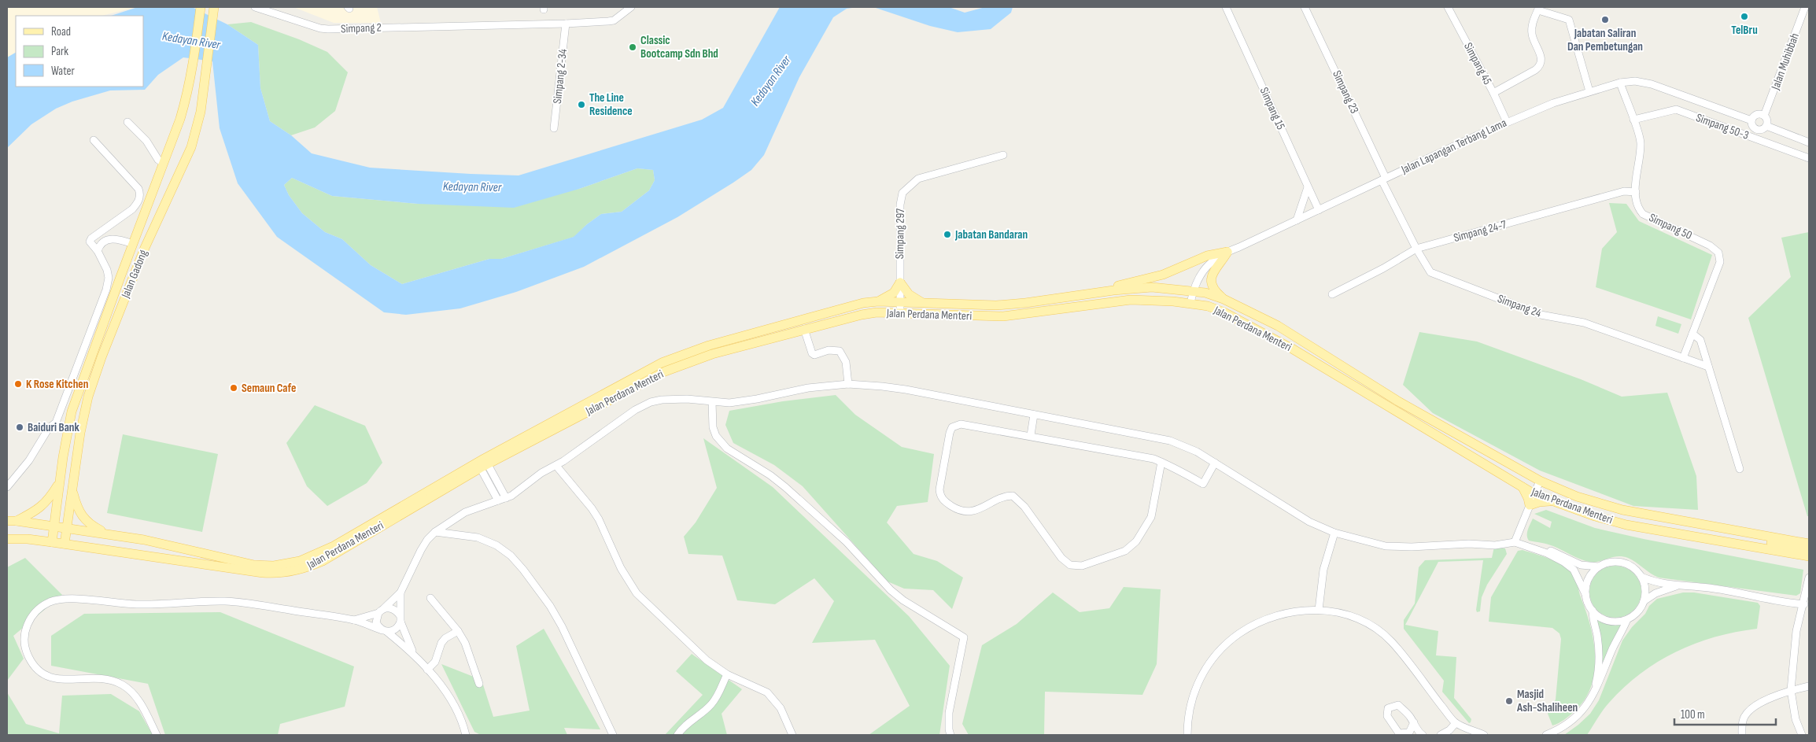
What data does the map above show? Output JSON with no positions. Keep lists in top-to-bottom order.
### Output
{
  "streets": {
    "main road": ["Jalan Gadong", "Jalan Perdana Menteri"],
    "street": [
      "Simpang 2",
      "Jalan Muhibbah",
      "Simpang 45",
      "Simpang 2-34",
      "Simpang 23",
      "Simpang 15",
      "Simpang 50-3",
      "Jalan Lapangan Terbang Lama",
      "Simpang 50",
      "Simpang 24-7",
      "Simpang 297",
      "Simpang 24"
    ]
  },
  "crossings": [
    ["Simpang 2", "Simpang 2-34"],
    ["Jalan Muhibbah", "Jalan Lapangan Terbang Lama"],
    ["Simpang 45", "Jalan Lapangan Terbang Lama"],
    ["Simpang 23", "Jalan Lapangan Terbang Lama"],
    ["Simpang 23", "Simpang 24"],
    ["Simpang 15", "Jalan Lapangan Terbang Lama"],
    ["Simpang 50-3", "Simpang 50"],
    ["Jalan Lapangan Terbang Lama", "Simpang 50"],
    ["Jalan Lapangan Terbang Lama", "Simpang 24"],
    ["Jalan Lapangan Terbang Lama", "Jalan Perdana Menteri"],
    ["Simpang 50", "Simpang 24-7"],
    ["Simpang 50", "Simpang 24"],
    ["Simpang 24-7", "Simpang 24"],
    ["Simpang 297", "Jalan Perdana Menteri"],
    ["Jalan Gadong", "Jalan Perdana Menteri"]
  ],
  "water": ["Kedayan River"],
  "places": [
    "TelBru",
    "Jabatan Saliran Dan Pembetungan",
    "Classic Bootcamp Sdn Bhd",
    "The Line Residence",
    "Jabatan Bandaran",
    "K Rose Kitchen",
    "Semaun Cafe",
    "Baiduri Bank",
    "Masjid Ash-Shaliheen"
  ],
  "legend": ["Road", "Park", "Water"],
  "scale_bar": "100 m"
}
